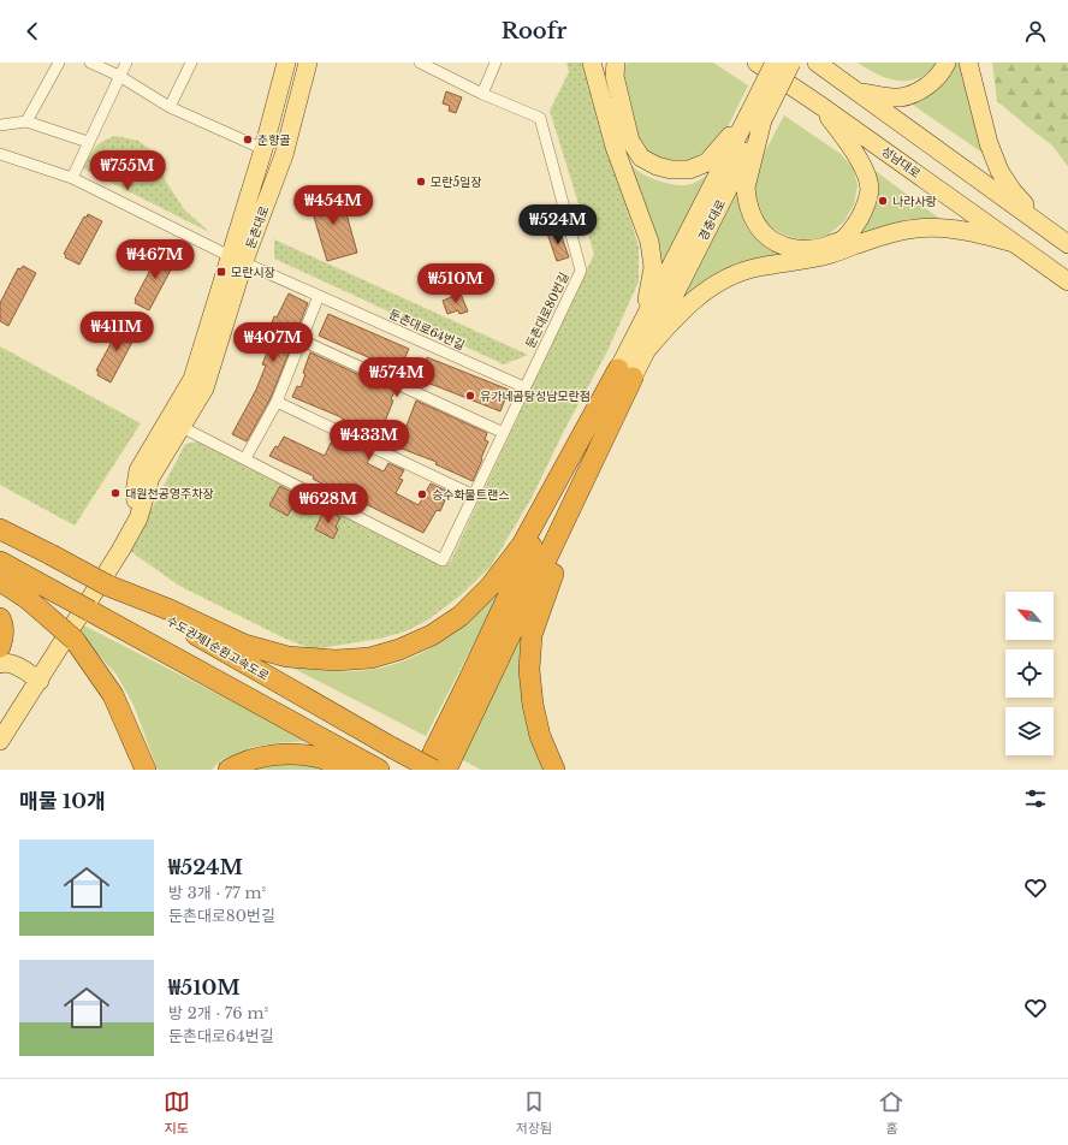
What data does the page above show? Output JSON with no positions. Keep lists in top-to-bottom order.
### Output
{
  "streets": {
    "highway": ["수도권제1순환고속도로"],
    "main road": ["성남대로", "경충대로", "둔촌대로"],
    "street": ["둔촌대로80번길", "둔촌대로64번길"]
  },
  "crossings": [
    ["둔촌대로", "둔촌대로64번길"],
    ["둔촌대로80번길", "둔촌대로64번길"]
  ],
  "places": {
    "other": [
      "춘향골",
      "모란5일장",
      "나라사랑",
      "유가네곰탕성남모란점",
      "대원천공영주차장",
      "승수화물트랜스"
    ],
    "transit": ["모란시장"]
  },
  "north": "top left",
  "page": {
    "header": "Roofr",
    "price": [
      "₩755M",
      "₩454M",
      "₩524M",
      "₩467M",
      "₩510M",
      "₩411M",
      "₩407M",
      "₩574M",
      "₩433M",
      "₩628M"
    ],
    "heading": "매물 10개",
    "list": [
      {
        "name": "₩524M",
        "note": "방 3개 · 77 m² · 둔촌대로80번길"
      },
      {
        "name": "₩510M",
        "note": "방 2개 · 76 m² · 둔촌대로64번길"
      }
    ],
    "tabs": ["지도", "저장됨", "홈"]
  }
}
